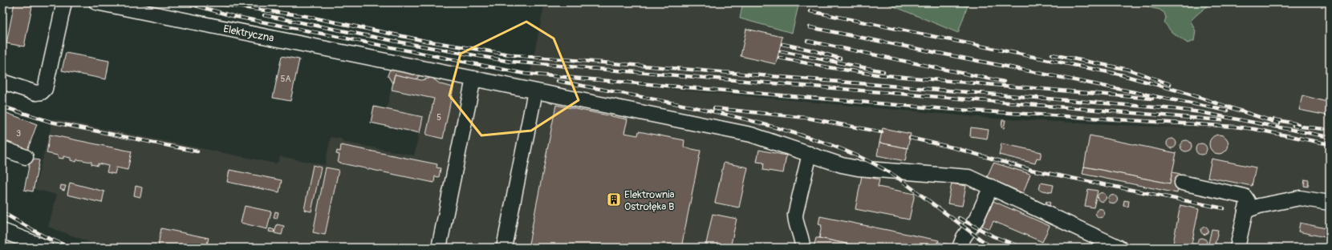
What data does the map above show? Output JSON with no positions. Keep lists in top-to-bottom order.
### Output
{
  "streets": {
    "street": ["Elektryczna"]
  },
  "places": {
    "building": ["Elektrownia Ostrołęka B"]
  },
  "house_numbers": ["5A", "5", "3"]
}
